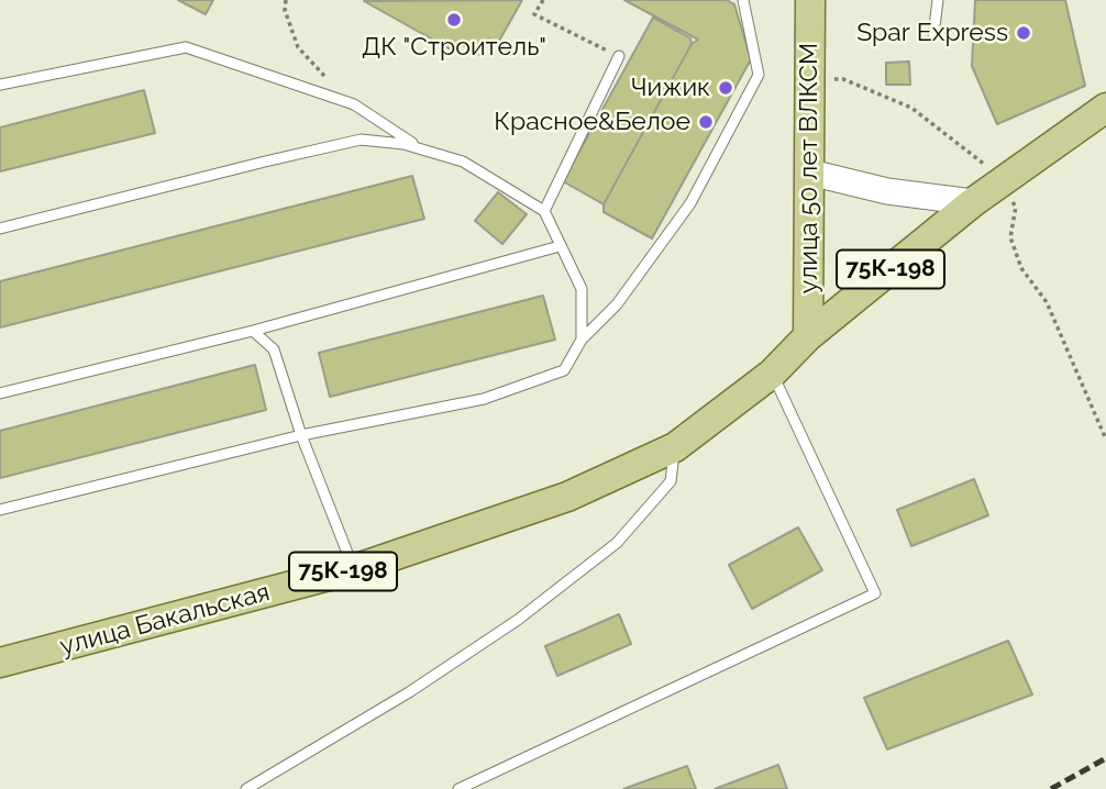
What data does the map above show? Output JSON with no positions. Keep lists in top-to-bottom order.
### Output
{
  "streets": {
    "main road": ["улица 50 лет ВЛКСМ", "75К-198", "улица Бакальская"]
  },
  "crossings": [
    ["улица 50 лет ВЛКСМ", "75К-198"],
    ["75К-198", "улица Бакальская"]
  ],
  "places": [
    "ДК \"Строитель\"",
    "Spar Express",
    "Чижик",
    "Красное&Белое"
  ]
}
